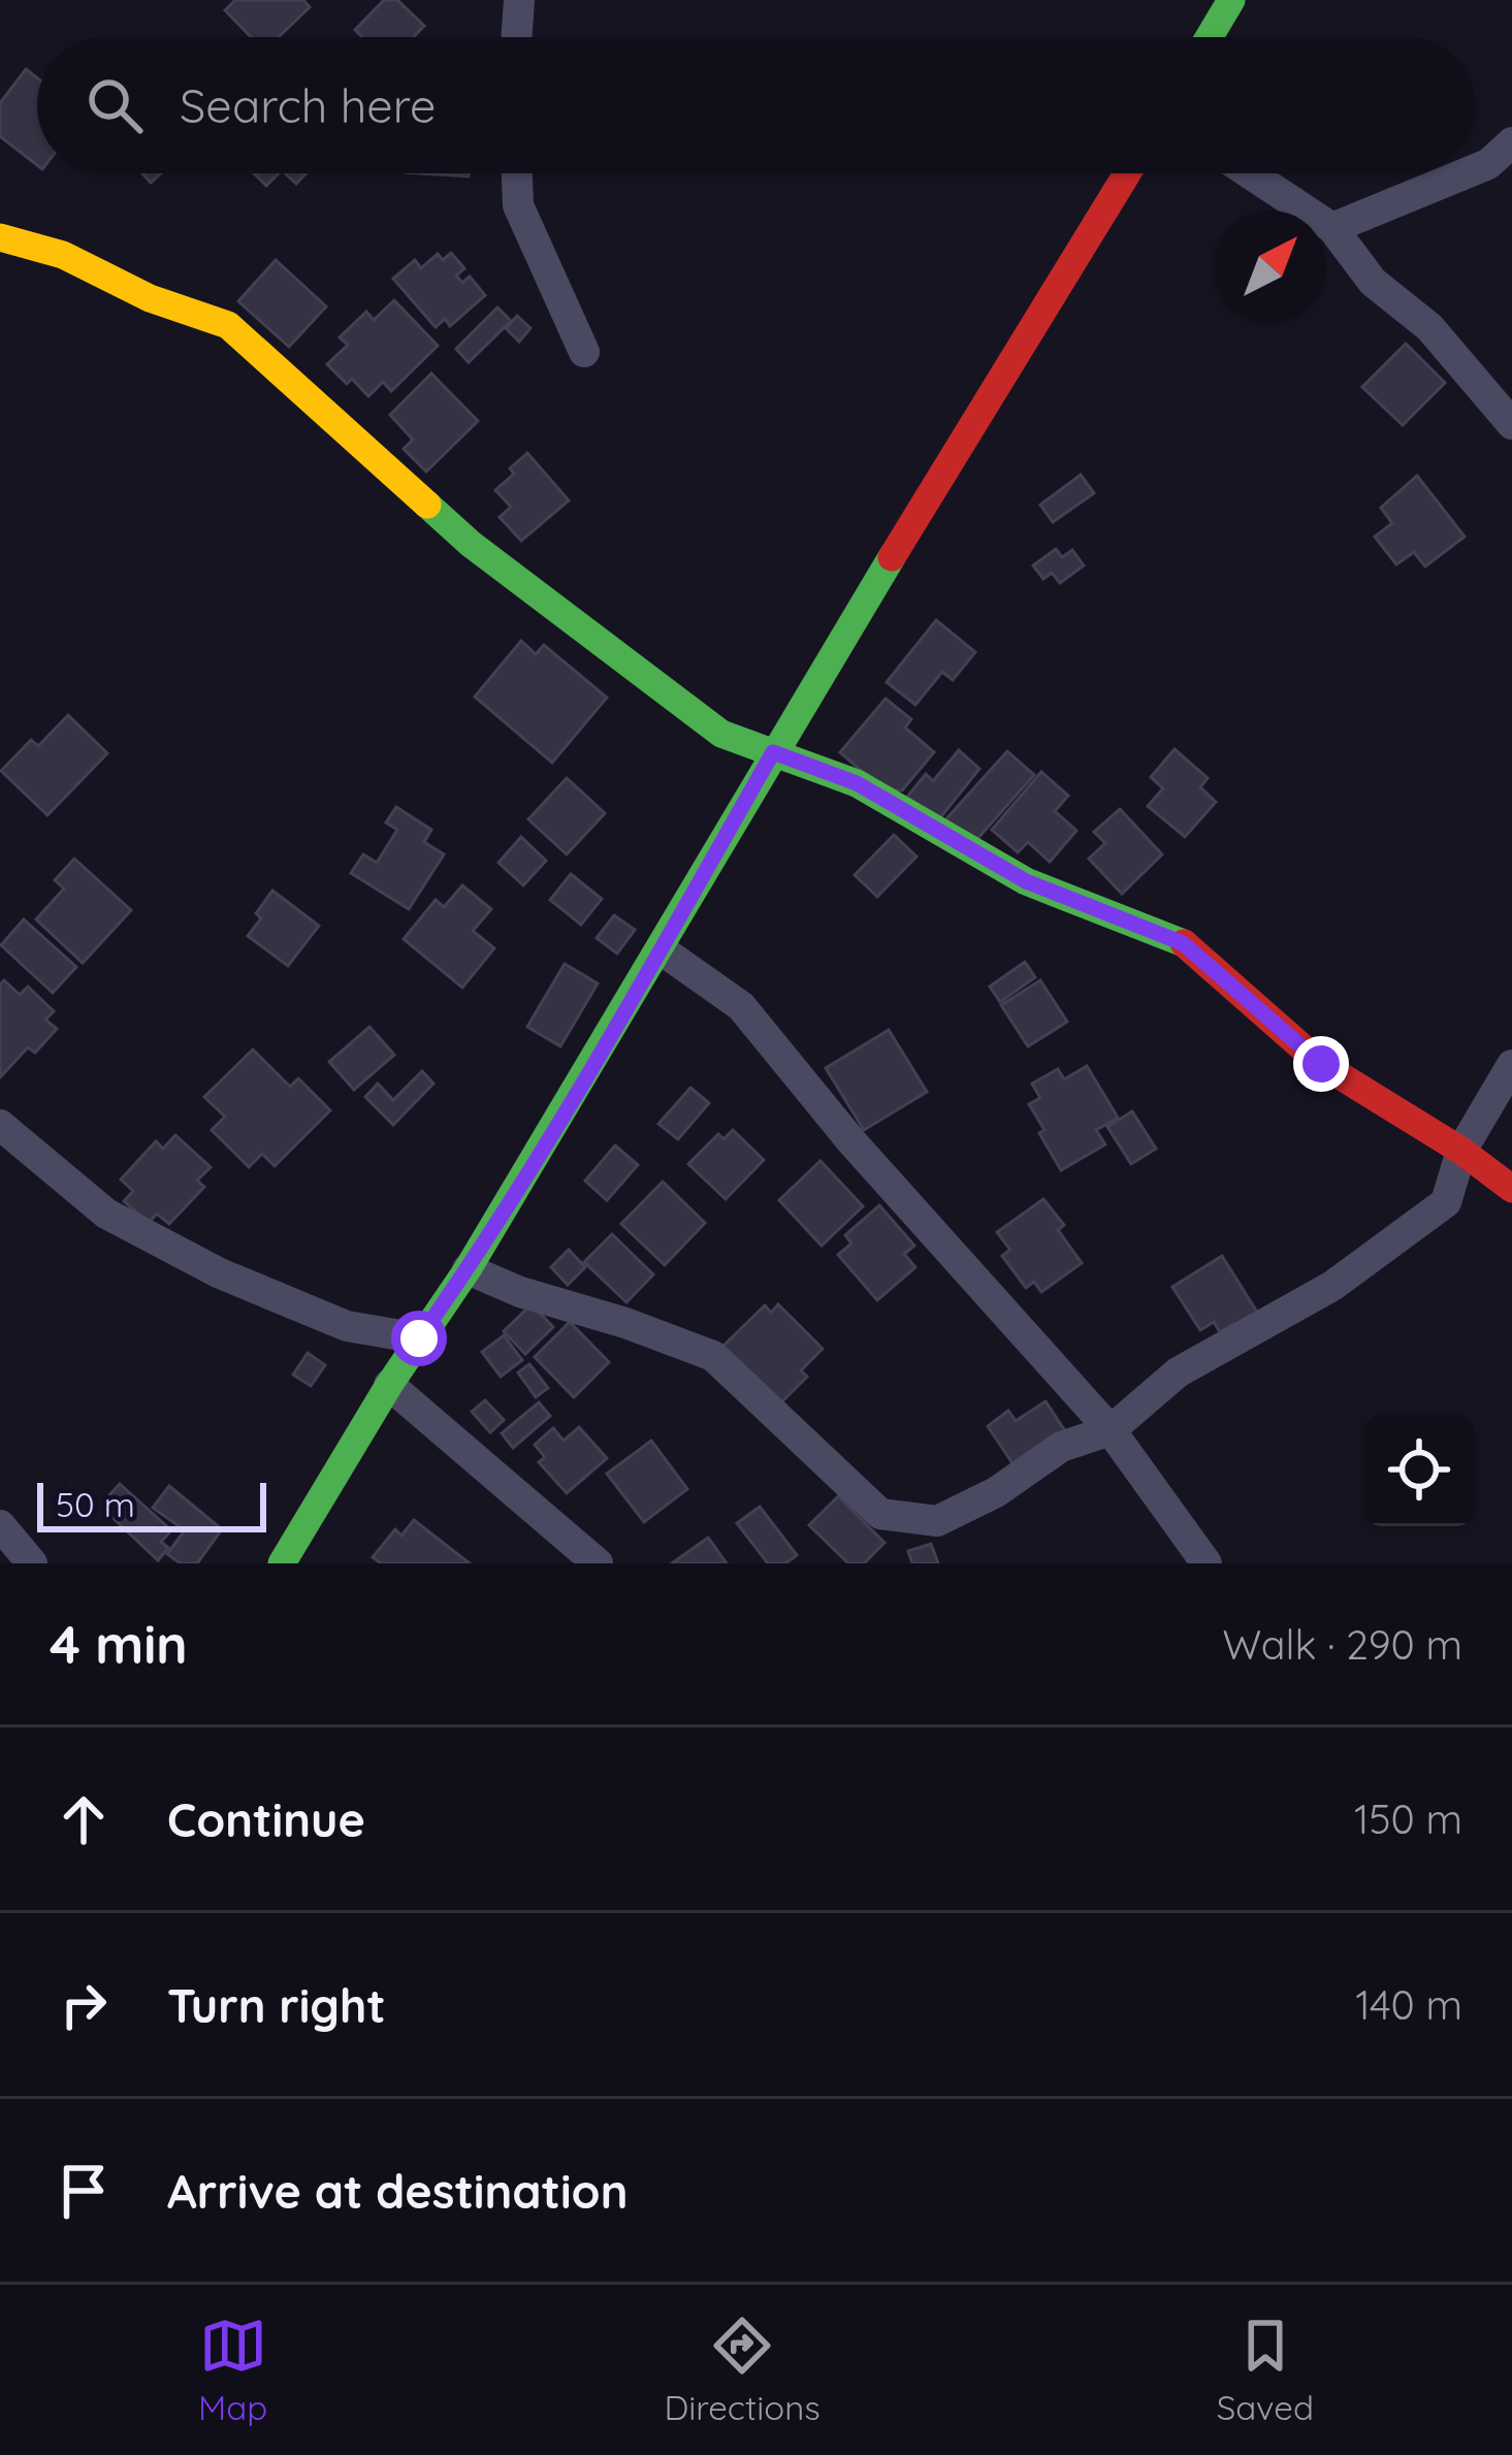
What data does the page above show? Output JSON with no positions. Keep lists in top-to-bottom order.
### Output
{
  "scale_bar": "50 m",
  "north": "top right",
  "page": {
    "search": "Search here",
    "scale": "50 m",
    "heading": ["4 min", "Walk · 290 m"],
    "list": [
      ["Continue", "150 m"],
      ["Turn right", "140 m"],
      "Arrive at destination"
    ],
    "nav": ["Map", "Directions", "Saved"]
  }
}
